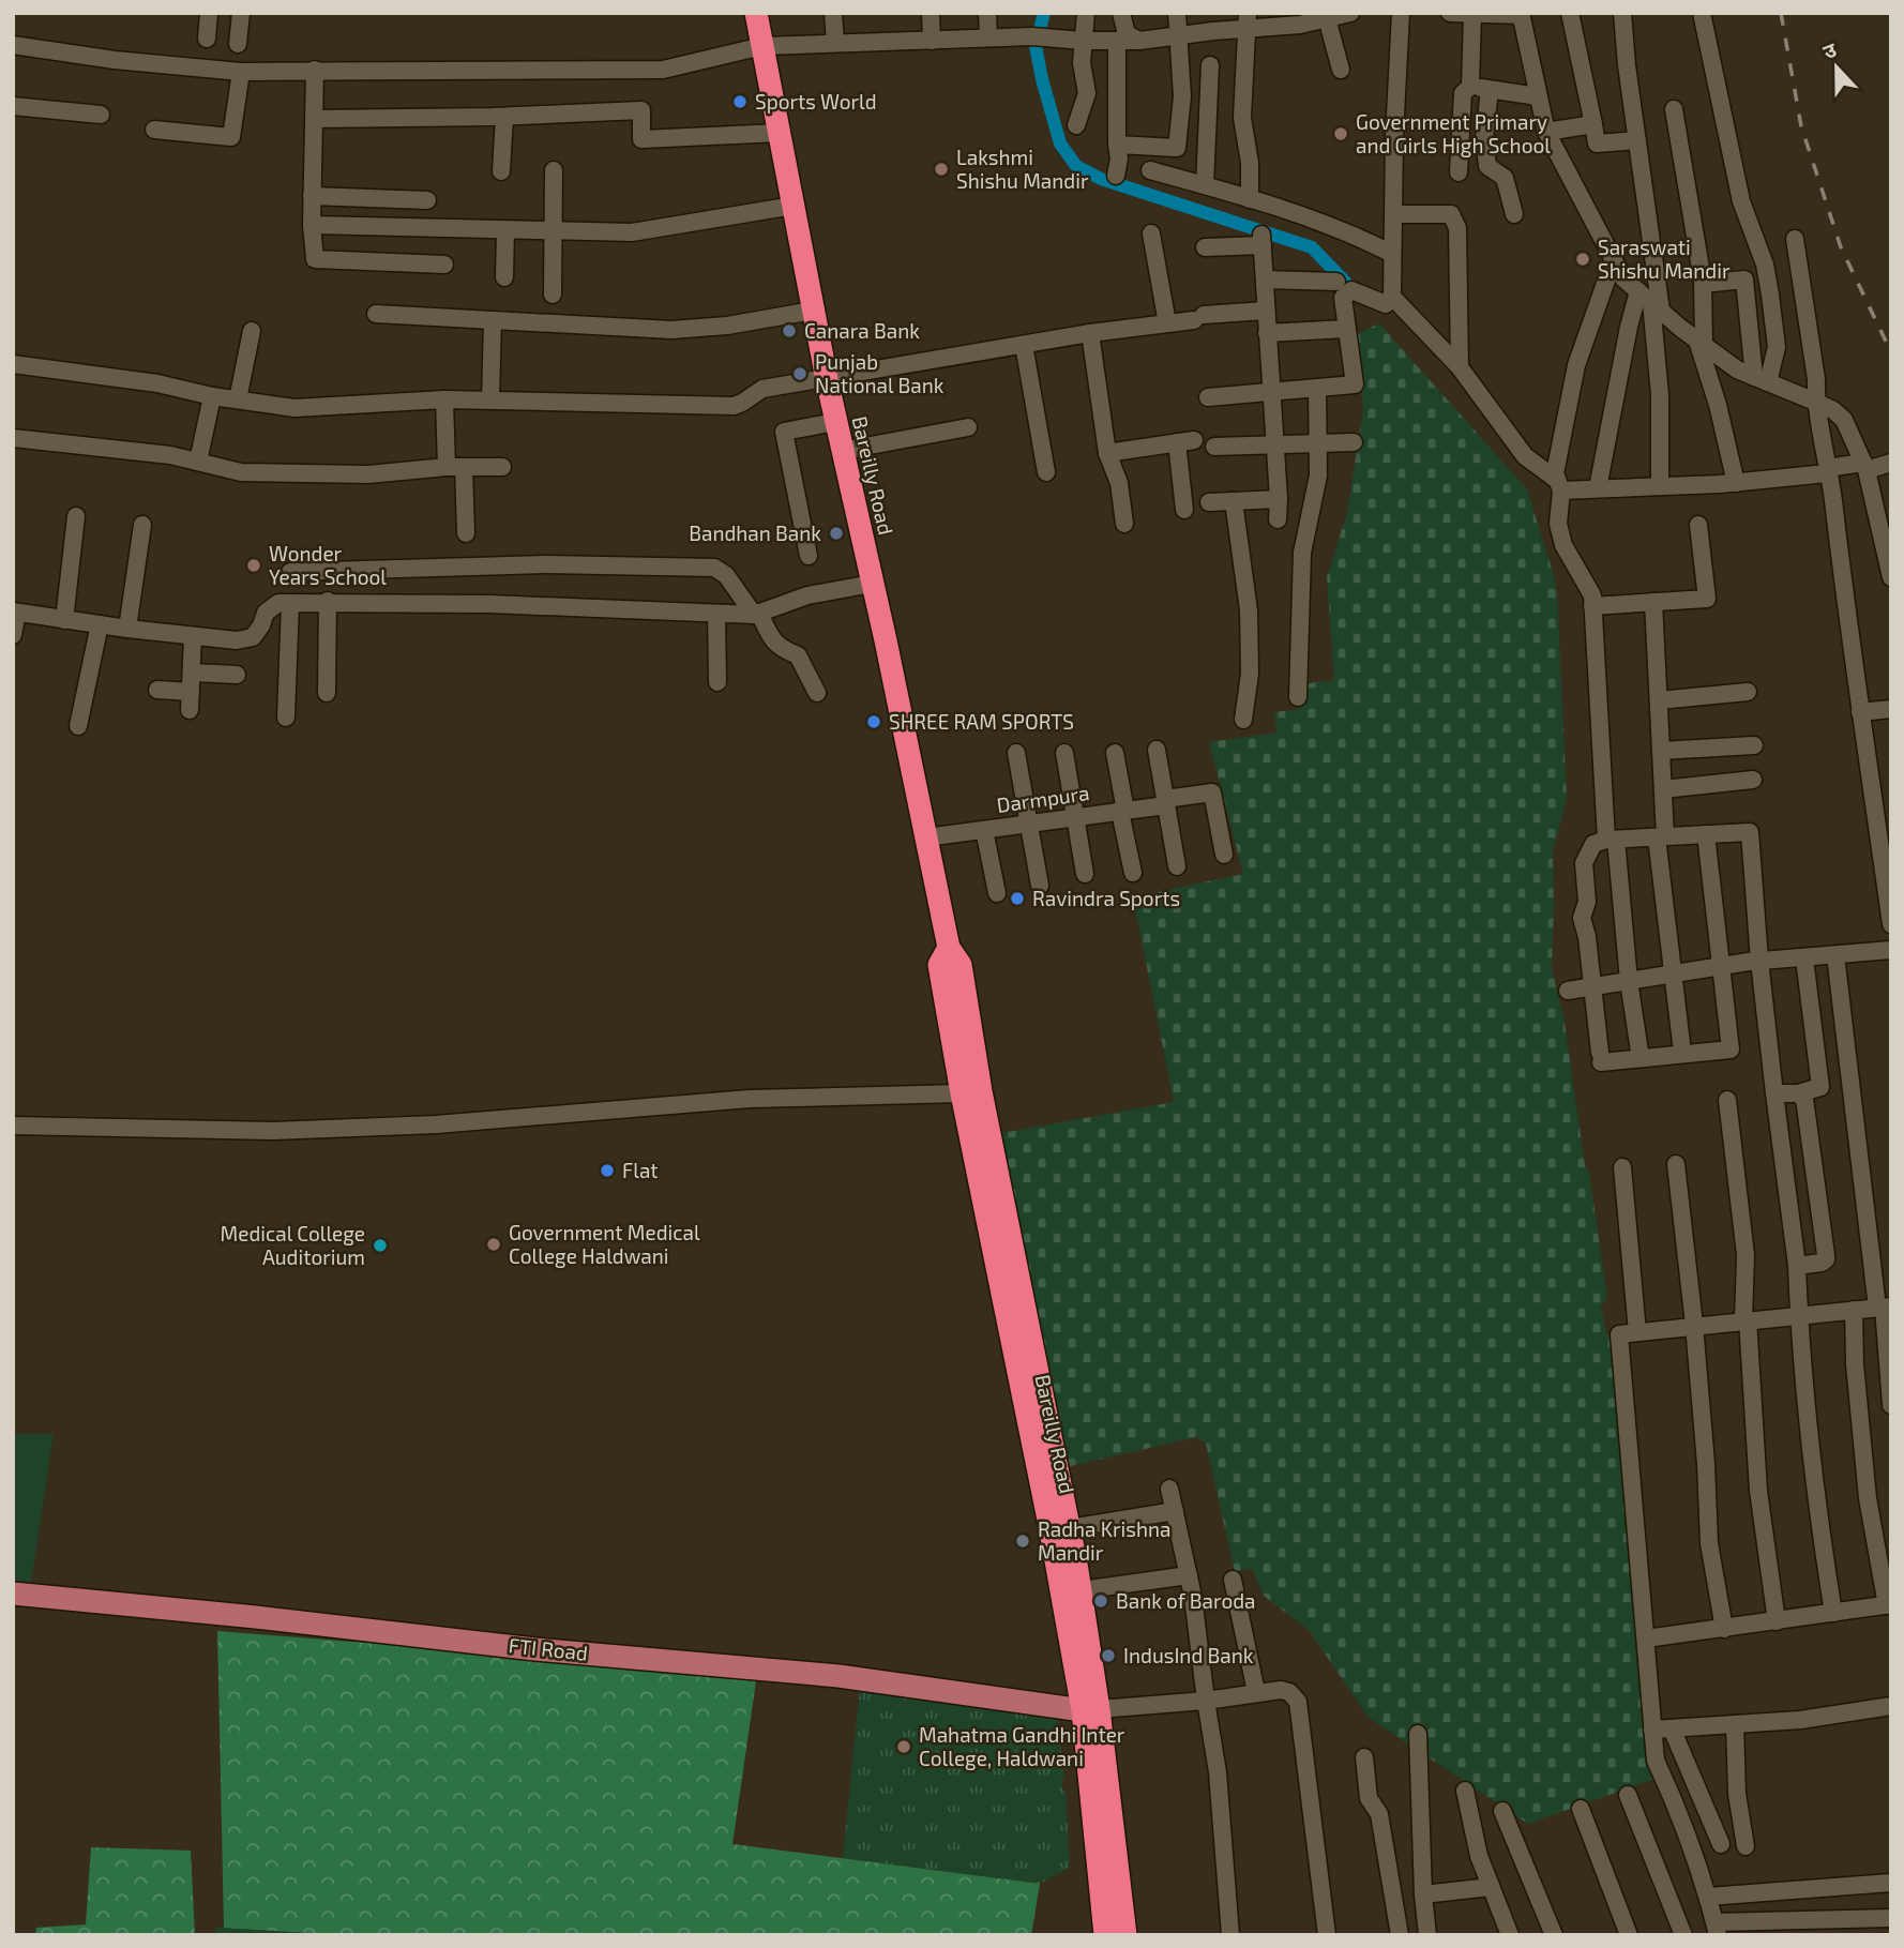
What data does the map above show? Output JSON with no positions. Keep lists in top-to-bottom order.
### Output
{
  "streets": {
    "highway": ["Bareilly Road"],
    "main road": ["FTI Road"],
    "street": ["Darmpura"]
  },
  "crossings": [
    ["Bareilly Road", "Darmpura"],
    ["Bareilly Road", "FTI Road"]
  ],
  "places": [
    "Sports World",
    "Government Primary and Girls High School",
    "Lakshmi Shishu Mandir",
    "Saraswati Shishu Mandir",
    "Canara Bank",
    "Punjab National Bank",
    "Bandhan Bank",
    "Wonder Years School",
    "SHREE RAM SPORTS",
    "Ravindra Sports",
    "Flat",
    "Government Medical College Haldwani",
    "Medical College Auditorium",
    "Radha Krishna Mandir",
    "Bank of Baroda",
    "IndusInd Bank",
    "Mahatma Gandhi Inter College, Haldwani"
  ],
  "north": "top"
}
